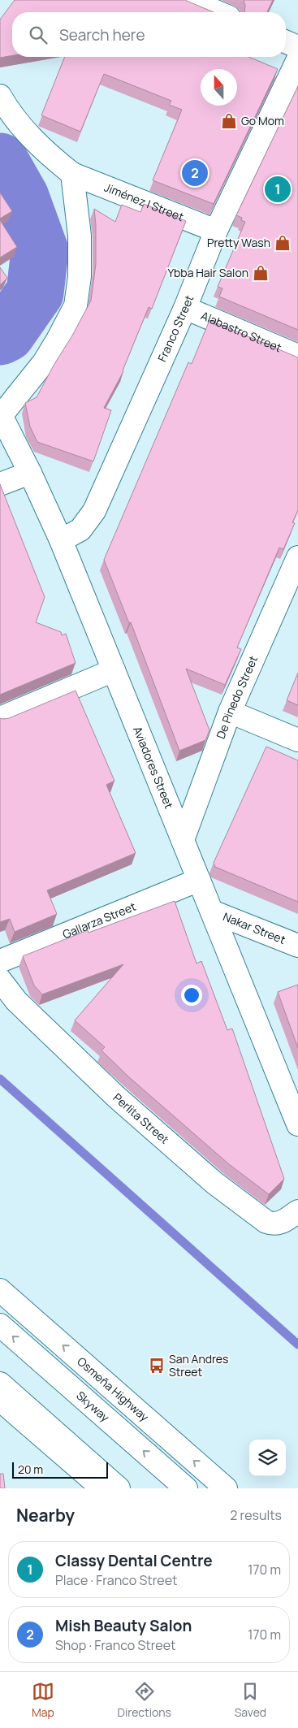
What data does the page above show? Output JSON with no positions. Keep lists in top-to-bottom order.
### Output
{
  "streets": {
    "main road": [
      "Jiménez I Street",
      "Franco Street",
      "Alabastro Street",
      "De Pinedo Street",
      "Aviadores Street",
      "Gallarza Street",
      "Nakar Street",
      "Perlita Street",
      "Osmeña Highway",
      "Skyway"
    ]
  },
  "crossings": [
    ["Jiménez I Street", "Franco Street"],
    ["Franco Street", "Alabastro Street"],
    ["Franco Street", "Aviadores Street"],
    ["De Pinedo Street", "Aviadores Street"],
    ["Aviadores Street", "Gallarza Street"],
    ["Aviadores Street", "Nakar Street"]
  ],
  "places": {
    "shop": ["Go Mom", "Pretty Wash", "Ybba Hair Salon"],
    "bus stop": ["San Andres Street"]
  },
  "scale_bar": "20 m",
  "north": "top",
  "page": {
    "search": "Search here",
    "pins": ["2", "1"],
    "scale": "20 m",
    "heading": ["Nearby", "2 results"],
    "list": [
      {
        "mark": "1",
        "name": "Classy Dental Centre",
        "note": "Place · Franco Street",
        "value": "170 m"
      },
      {
        "mark": "2",
        "name": "Mish Beauty Salon",
        "note": "Shop · Franco Street",
        "value": "170 m"
      }
    ],
    "nav": ["Map", "Directions", "Saved"]
  }
}
